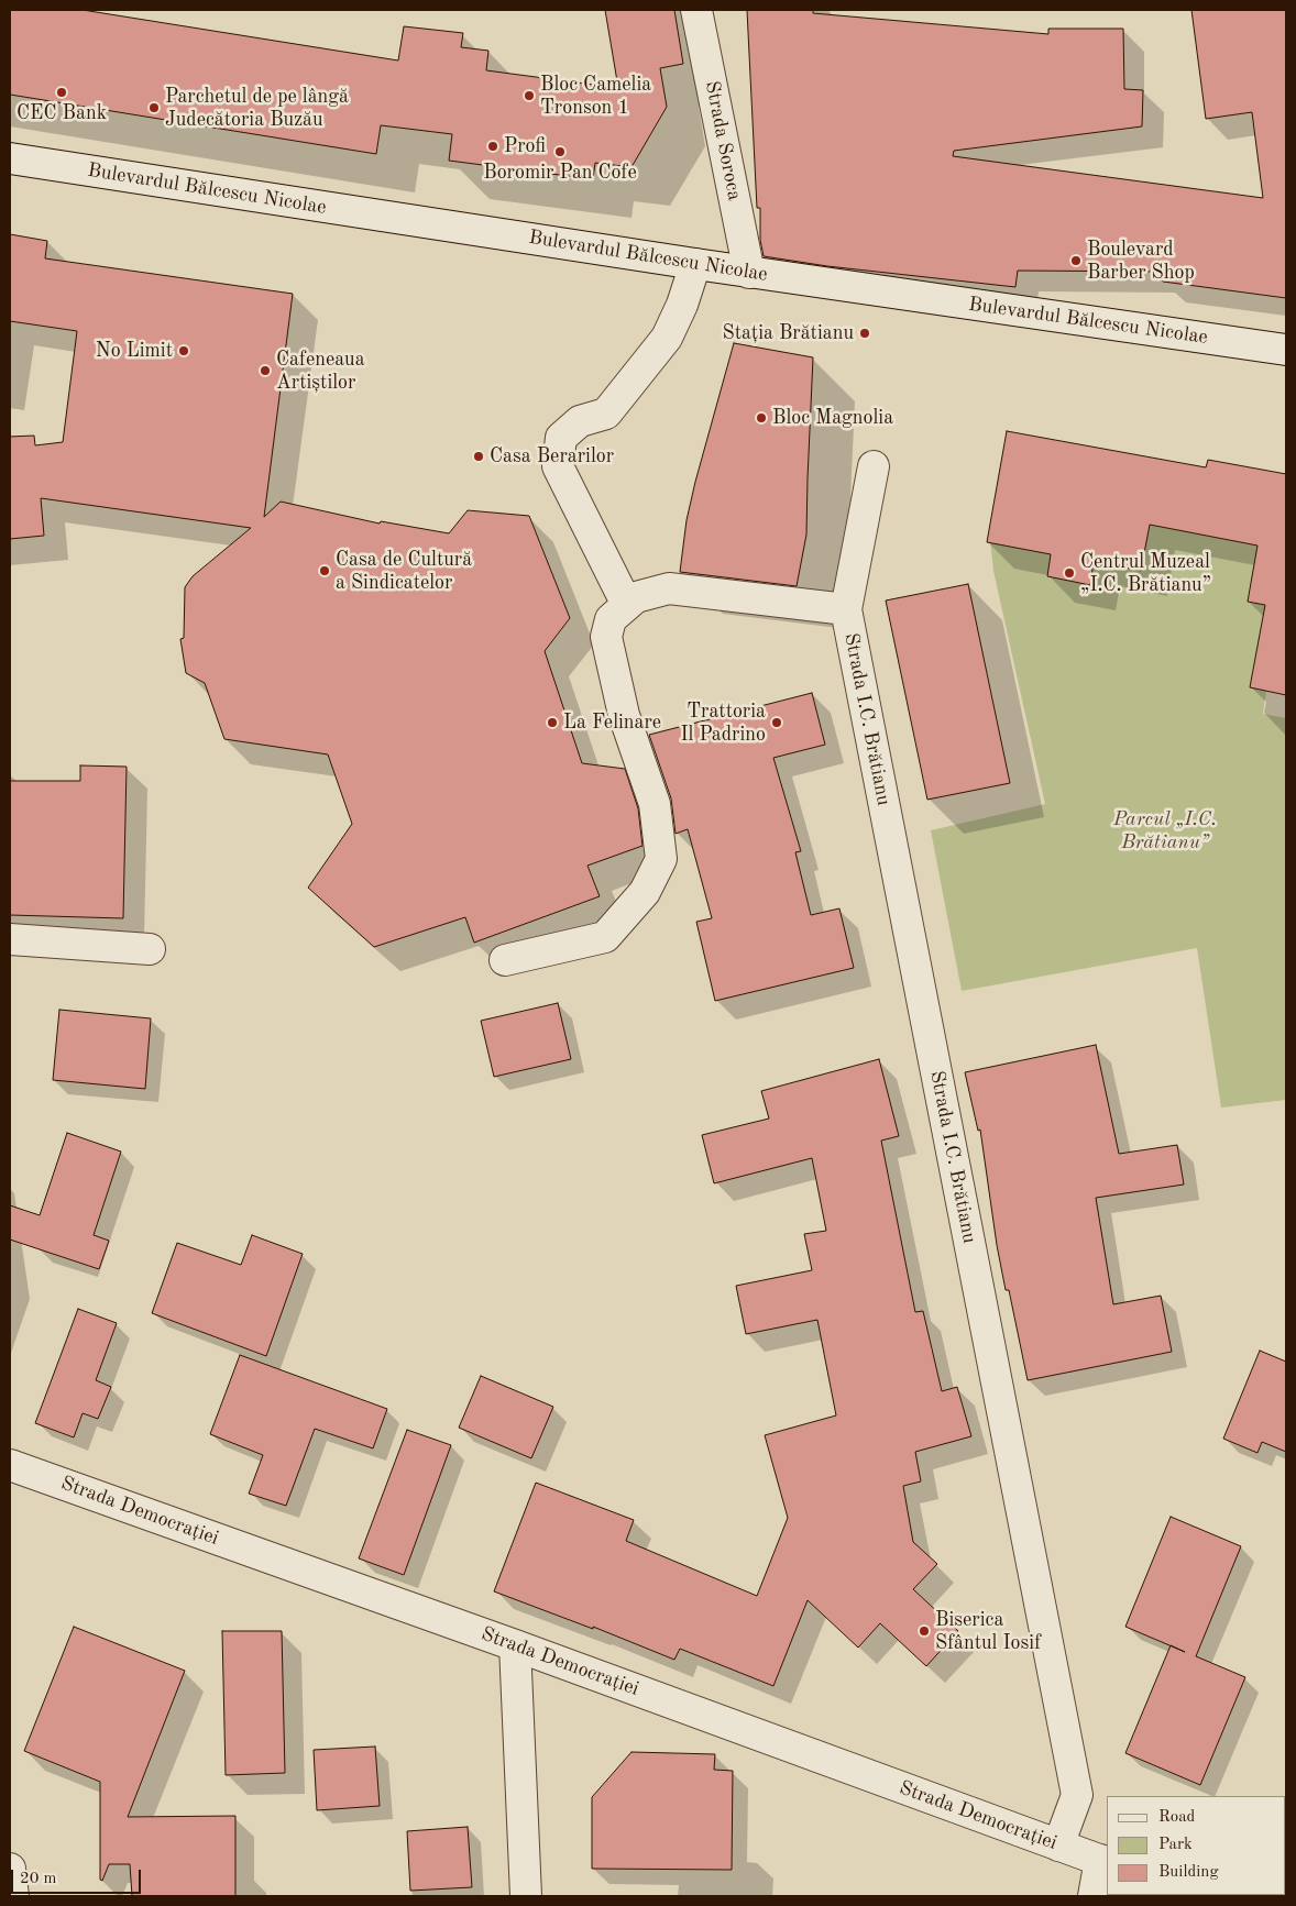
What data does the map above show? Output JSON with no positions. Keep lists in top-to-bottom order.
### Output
{
  "streets": {
    "street": [
      "Strada Soroca",
      "Bulevardul Bălcescu Nicolae",
      "Strada I.C. Brătianu",
      "Strada Democrației"
    ]
  },
  "crossings": [
    ["Strada Soroca", "Bulevardul Bălcescu Nicolae"],
    ["Strada I.C. Brătianu", "Strada Democrației"]
  ],
  "parks": ["Parcul „I.C. Brătianu”"],
  "places": [
    "CEC Bank",
    "Bloc Camelia Tronson 1",
    "Parchetul de pe lângă Judecătoria Buzău",
    "Profi",
    "Boromir Pan Cofe",
    "Boulevard Barber Shop",
    "Stația Brătianu",
    "No Limit",
    "Cafeneaua Artiștilor",
    "Bloc Magnolia",
    "Casa Berarilor",
    "Casa de Cultură a Sindicatelor",
    "Centrul Muzeal „I.C. Brătianu”",
    "La Felinare",
    "Trattoria Il Padrino",
    "Biserica Sfântul Iosif"
  ],
  "legend": ["Road", "Park", "Building"],
  "scale_bar": "20 m"
}
